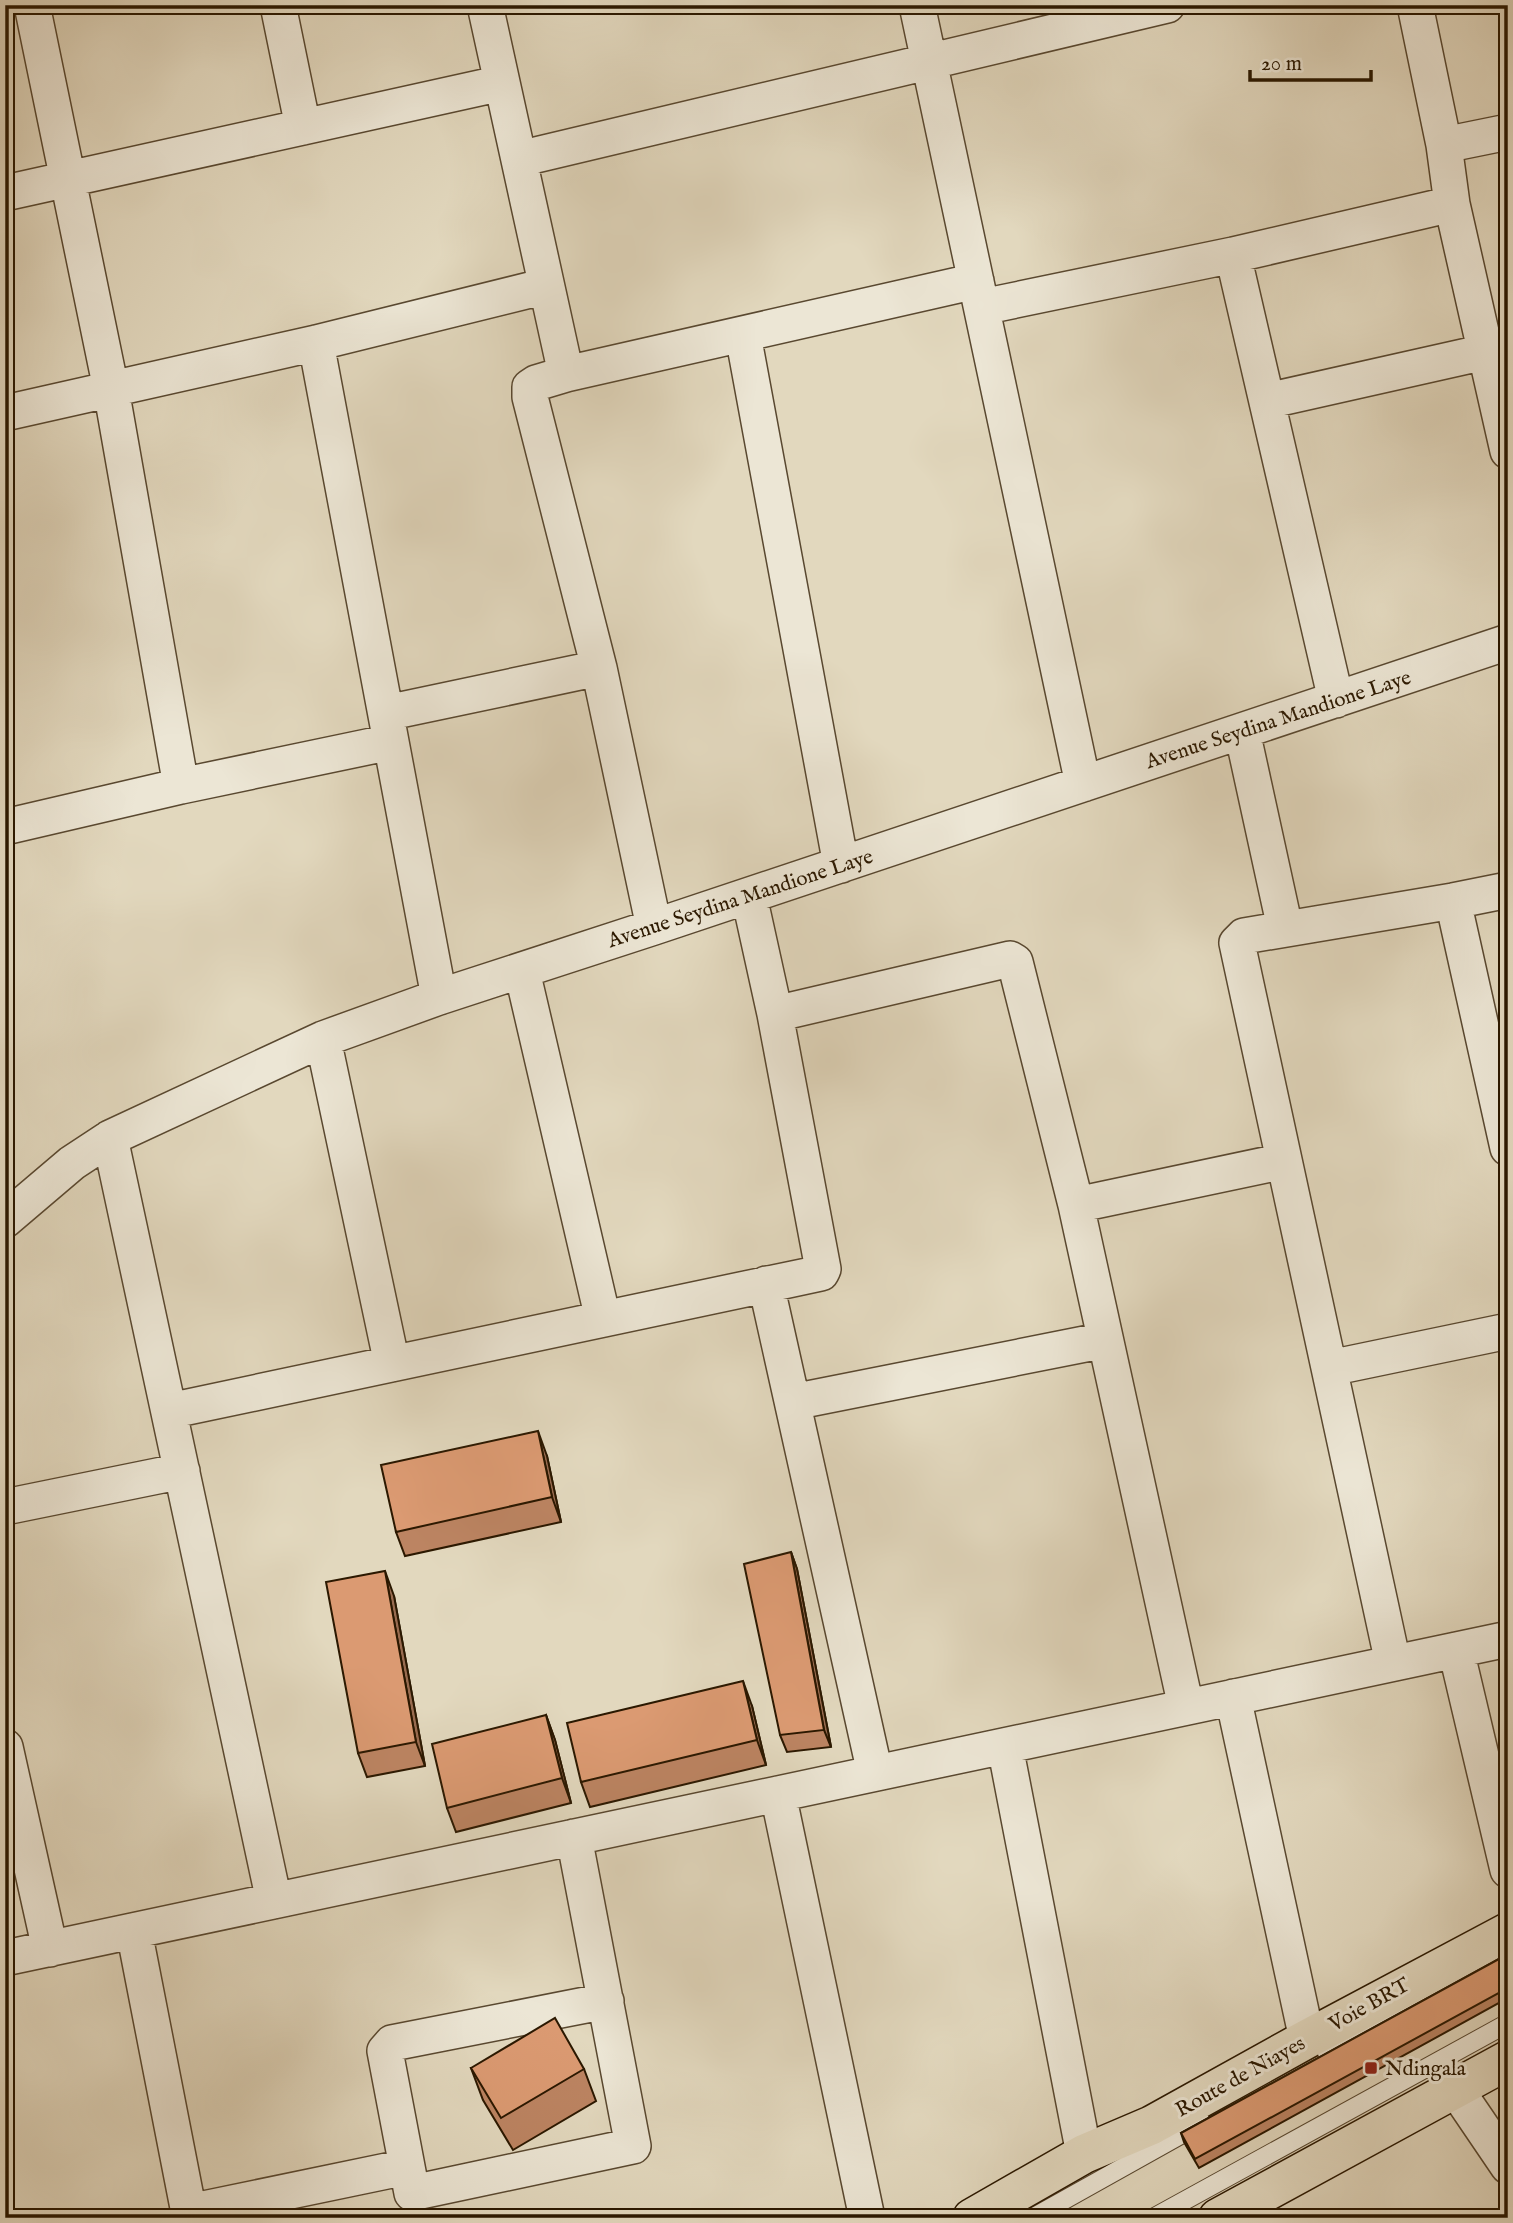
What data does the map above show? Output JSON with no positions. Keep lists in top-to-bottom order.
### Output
{
  "streets": {
    "main road": ["Route de Niayes"],
    "street": ["Avenue Seydina Mandione Laye"]
  },
  "places": {
    "transit": ["Ndingala"]
  },
  "scale_bar": "20 m"
}
